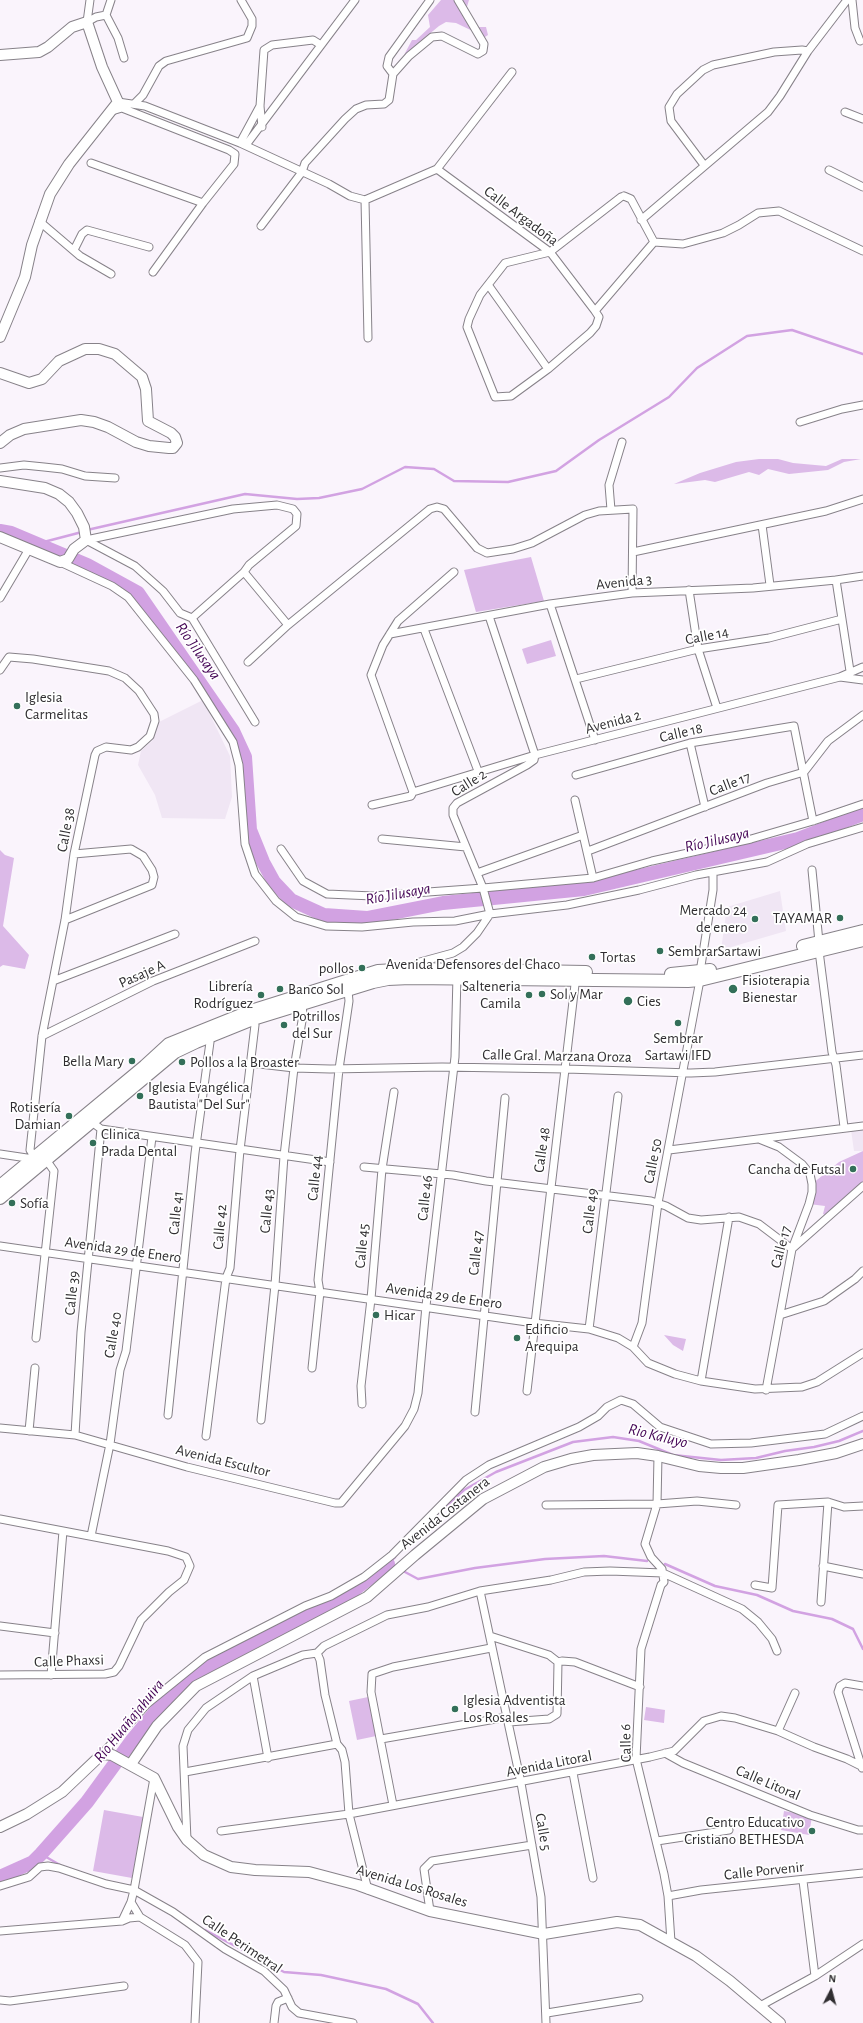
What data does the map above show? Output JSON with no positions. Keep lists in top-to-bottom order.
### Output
{
  "streets": {
    "main road": ["Avenida Defensores del Chaco"],
    "street": [
      "Calle Argadoña",
      "Avenida 3",
      "Calle 14",
      "Avenida 2",
      "Calle 18",
      "Calle 2",
      "Calle 17",
      "Calle 38",
      "Pasaje A",
      "Calle Gral. Marzana Oroza",
      "Calle 48",
      "Calle 50",
      "Calle 44",
      "Calle 46",
      "Calle 43",
      "Calle 49",
      "Calle 41",
      "Calle 42",
      "Calle 45",
      "Avenida 29 de Enero",
      "Calle 47",
      "Calle 39",
      "Calle 40",
      "Avenida Escultor",
      "Avenida Costanera",
      "Calle Phaxsi",
      "Calle 6",
      "Avenida Litoral",
      "Calle Litoral",
      "Calle 5",
      "Calle Porvenir",
      "Avenida Los Rosales",
      "Calle Perimetral"
    ]
  },
  "crossings": [
    ["Avenida 3", "Calle 2"],
    ["Avenida 2", "Calle 2"],
    ["Calle 18", "Calle 17"],
    ["Calle 17", "Avenida 29 de Enero"],
    ["Calle 38", "Avenida Defensores del Chaco"],
    ["Calle 38", "Pasaje A"],
    ["Avenida Defensores del Chaco", "Calle 48"],
    ["Avenida Defensores del Chaco", "Calle 50"],
    ["Avenida Defensores del Chaco", "Calle 44"],
    ["Avenida Defensores del Chaco", "Calle 46"],
    ["Avenida Defensores del Chaco", "Calle 43"],
    ["Avenida Defensores del Chaco", "Calle 41"],
    ["Avenida Defensores del Chaco", "Calle 42"],
    ["Avenida Defensores del Chaco", "Calle 39"],
    ["Calle Gral. Marzana Oroza", "Calle 48"],
    ["Calle Gral. Marzana Oroza", "Calle 50"],
    ["Calle Gral. Marzana Oroza", "Calle 44"],
    ["Calle Gral. Marzana Oroza", "Calle 46"],
    ["Calle Gral. Marzana Oroza", "Calle 43"],
    ["Calle Gral. Marzana Oroza", "Calle 42"],
    ["Calle 48", "Avenida 29 de Enero"],
    ["Calle 50", "Avenida 29 de Enero"],
    ["Calle 44", "Avenida 29 de Enero"],
    ["Calle 46", "Avenida 29 de Enero"],
    ["Calle 46", "Avenida Escultor"],
    ["Calle 43", "Avenida 29 de Enero"],
    ["Calle 49", "Avenida 29 de Enero"],
    ["Calle 41", "Avenida 29 de Enero"],
    ["Calle 42", "Avenida 29 de Enero"],
    ["Calle 45", "Avenida 29 de Enero"],
    ["Avenida 29 de Enero", "Calle 47"],
    ["Avenida 29 de Enero", "Calle 39"],
    ["Avenida 29 de Enero", "Calle 40"],
    ["Calle 39", "Avenida Escultor"],
    ["Calle 40", "Avenida Escultor"],
    ["Calle 40", "Calle Phaxsi"],
    ["Calle 6", "Avenida Litoral"],
    ["Calle 6", "Calle Porvenir"],
    ["Calle 6", "Avenida Los Rosales"],
    ["Avenida Litoral", "Calle Litoral"],
    ["Avenida Litoral", "Calle 5"],
    ["Calle 5", "Avenida Los Rosales"]
  ],
  "water": ["Río Jilusaya", "Rio Kaluyo", "Río Huañajahuira"],
  "places": [
    "Iglesia Carmelitas",
    "TAYAMAR",
    "Mercado 24 de enero",
    "SembrarSartawi",
    "Tortas",
    "pollos",
    "Banco Sol",
    "Fisioterapia Bienestar",
    "Sol y Mar",
    "Librería Rodríguez",
    "Salteneria Camila",
    "Cies",
    "Sembrar Sartawi IFD",
    "Potrillos del Sur",
    "Bella Mary",
    "Pollos a la Broaster",
    "Iglesia Evangélica Bautista \"Del Sur\"",
    "Rotisería Damian",
    "Clinica Prada Dental",
    "Cancha de Futsal",
    "Sofía",
    "Hicar",
    "Edificio Arequipa",
    "Iglesia Adventista Los Rosales",
    "Centro Educativo Cristiano BETHESDA"
  ],
  "north": "top"
}
